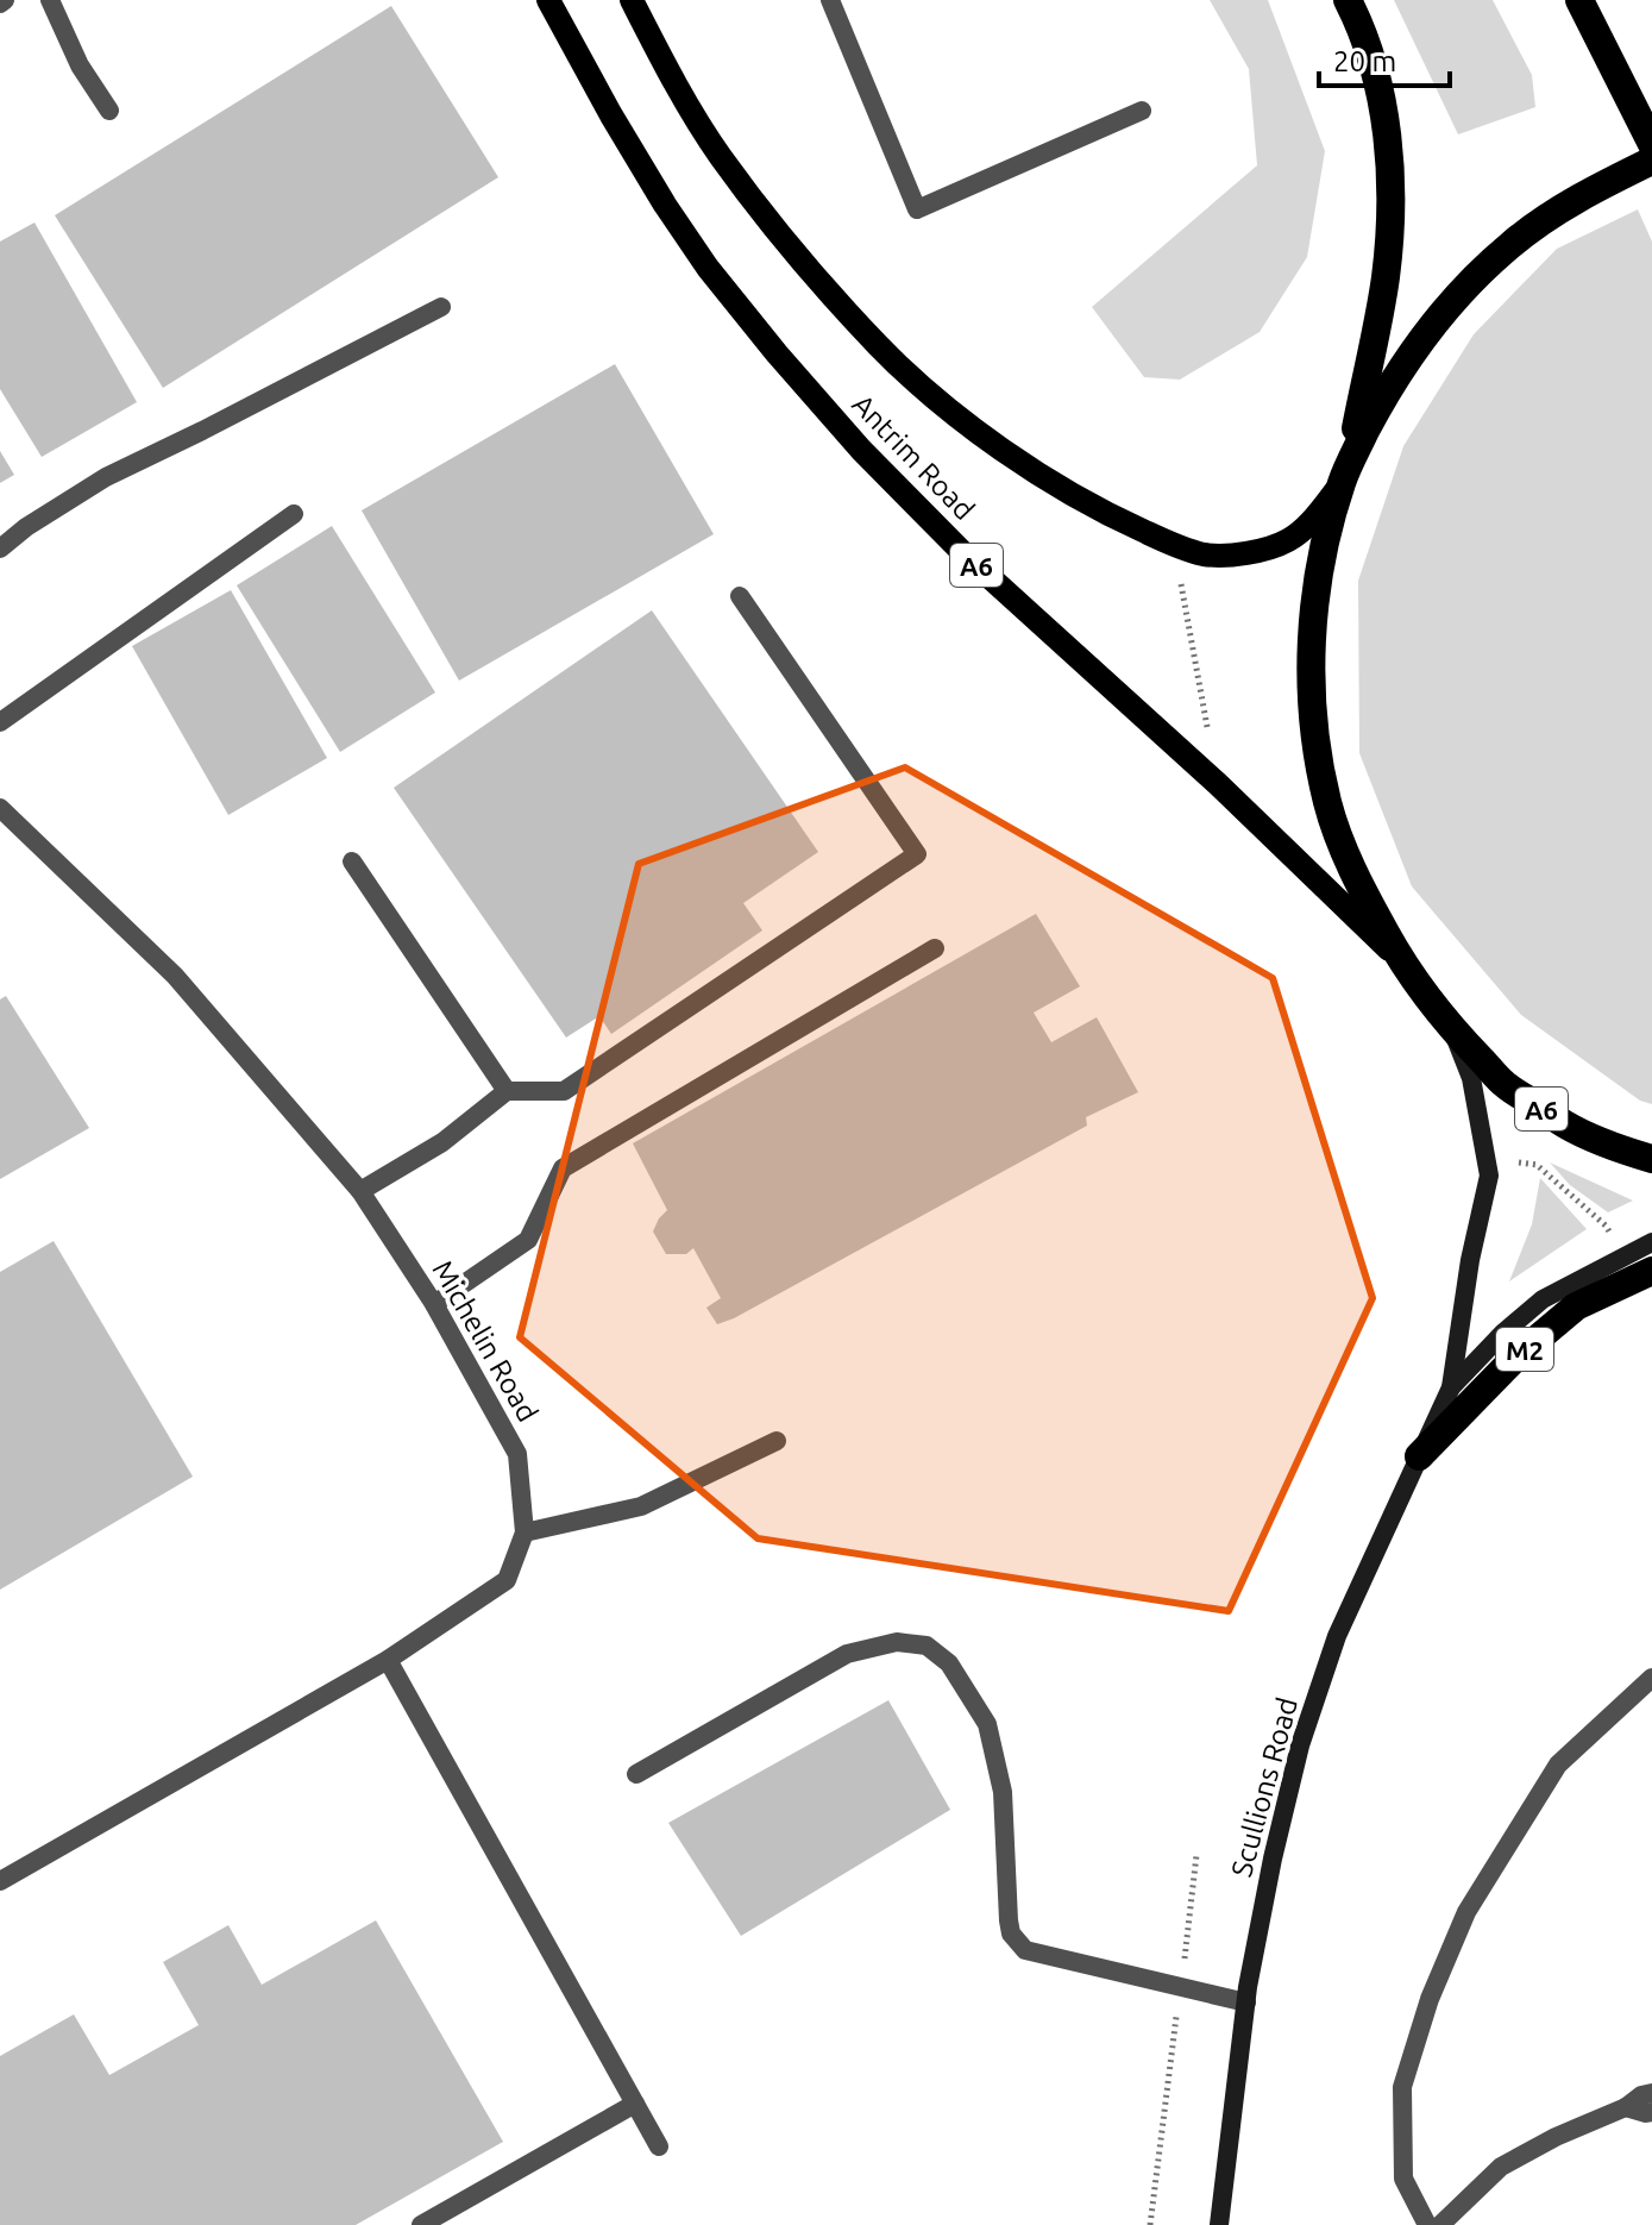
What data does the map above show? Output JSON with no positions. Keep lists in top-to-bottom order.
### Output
{
  "streets": {
    "highway": ["A6", "M2"],
    "main road": ["Antrim Road", "Scullions Road"],
    "street": ["Michelin Road"]
  },
  "crossings": [
    ["Antrim Road", "A6"],
    ["A6", "Scullions Road"],
    ["M2", "Scullions Road"]
  ],
  "scale_bar": "20 m"
}
